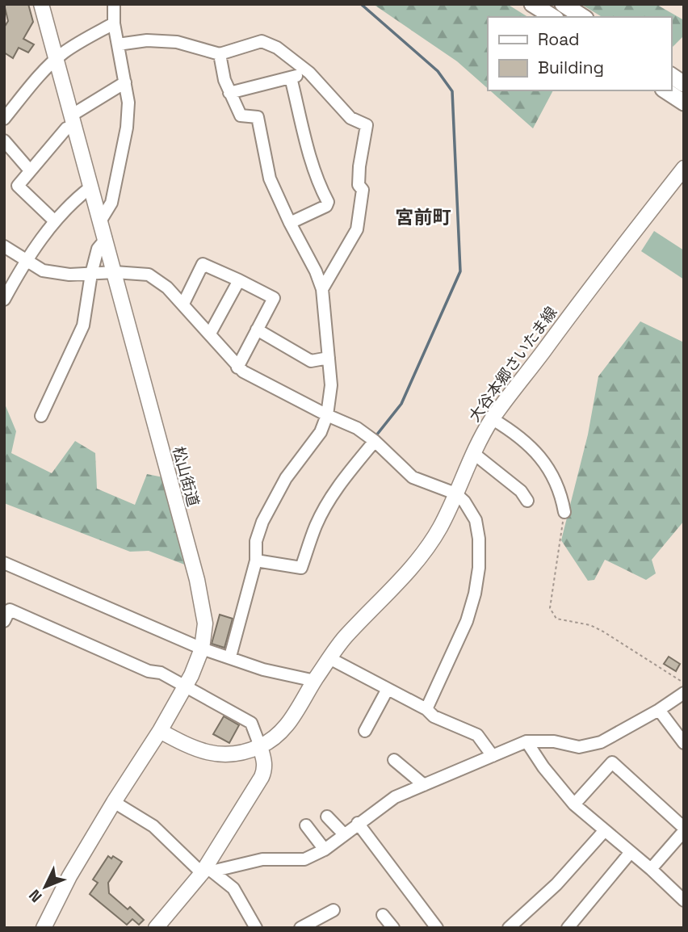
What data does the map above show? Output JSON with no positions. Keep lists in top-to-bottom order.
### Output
{
  "streets": {
    "main road": ["大谷本郷さいたま線", "松山街道"]
  },
  "crossings": [
    ["大谷本郷さいたま線", "松山街道"]
  ],
  "districts": ["宮前町"],
  "legend": ["Road", "Building"],
  "north": "bottom left"
}
